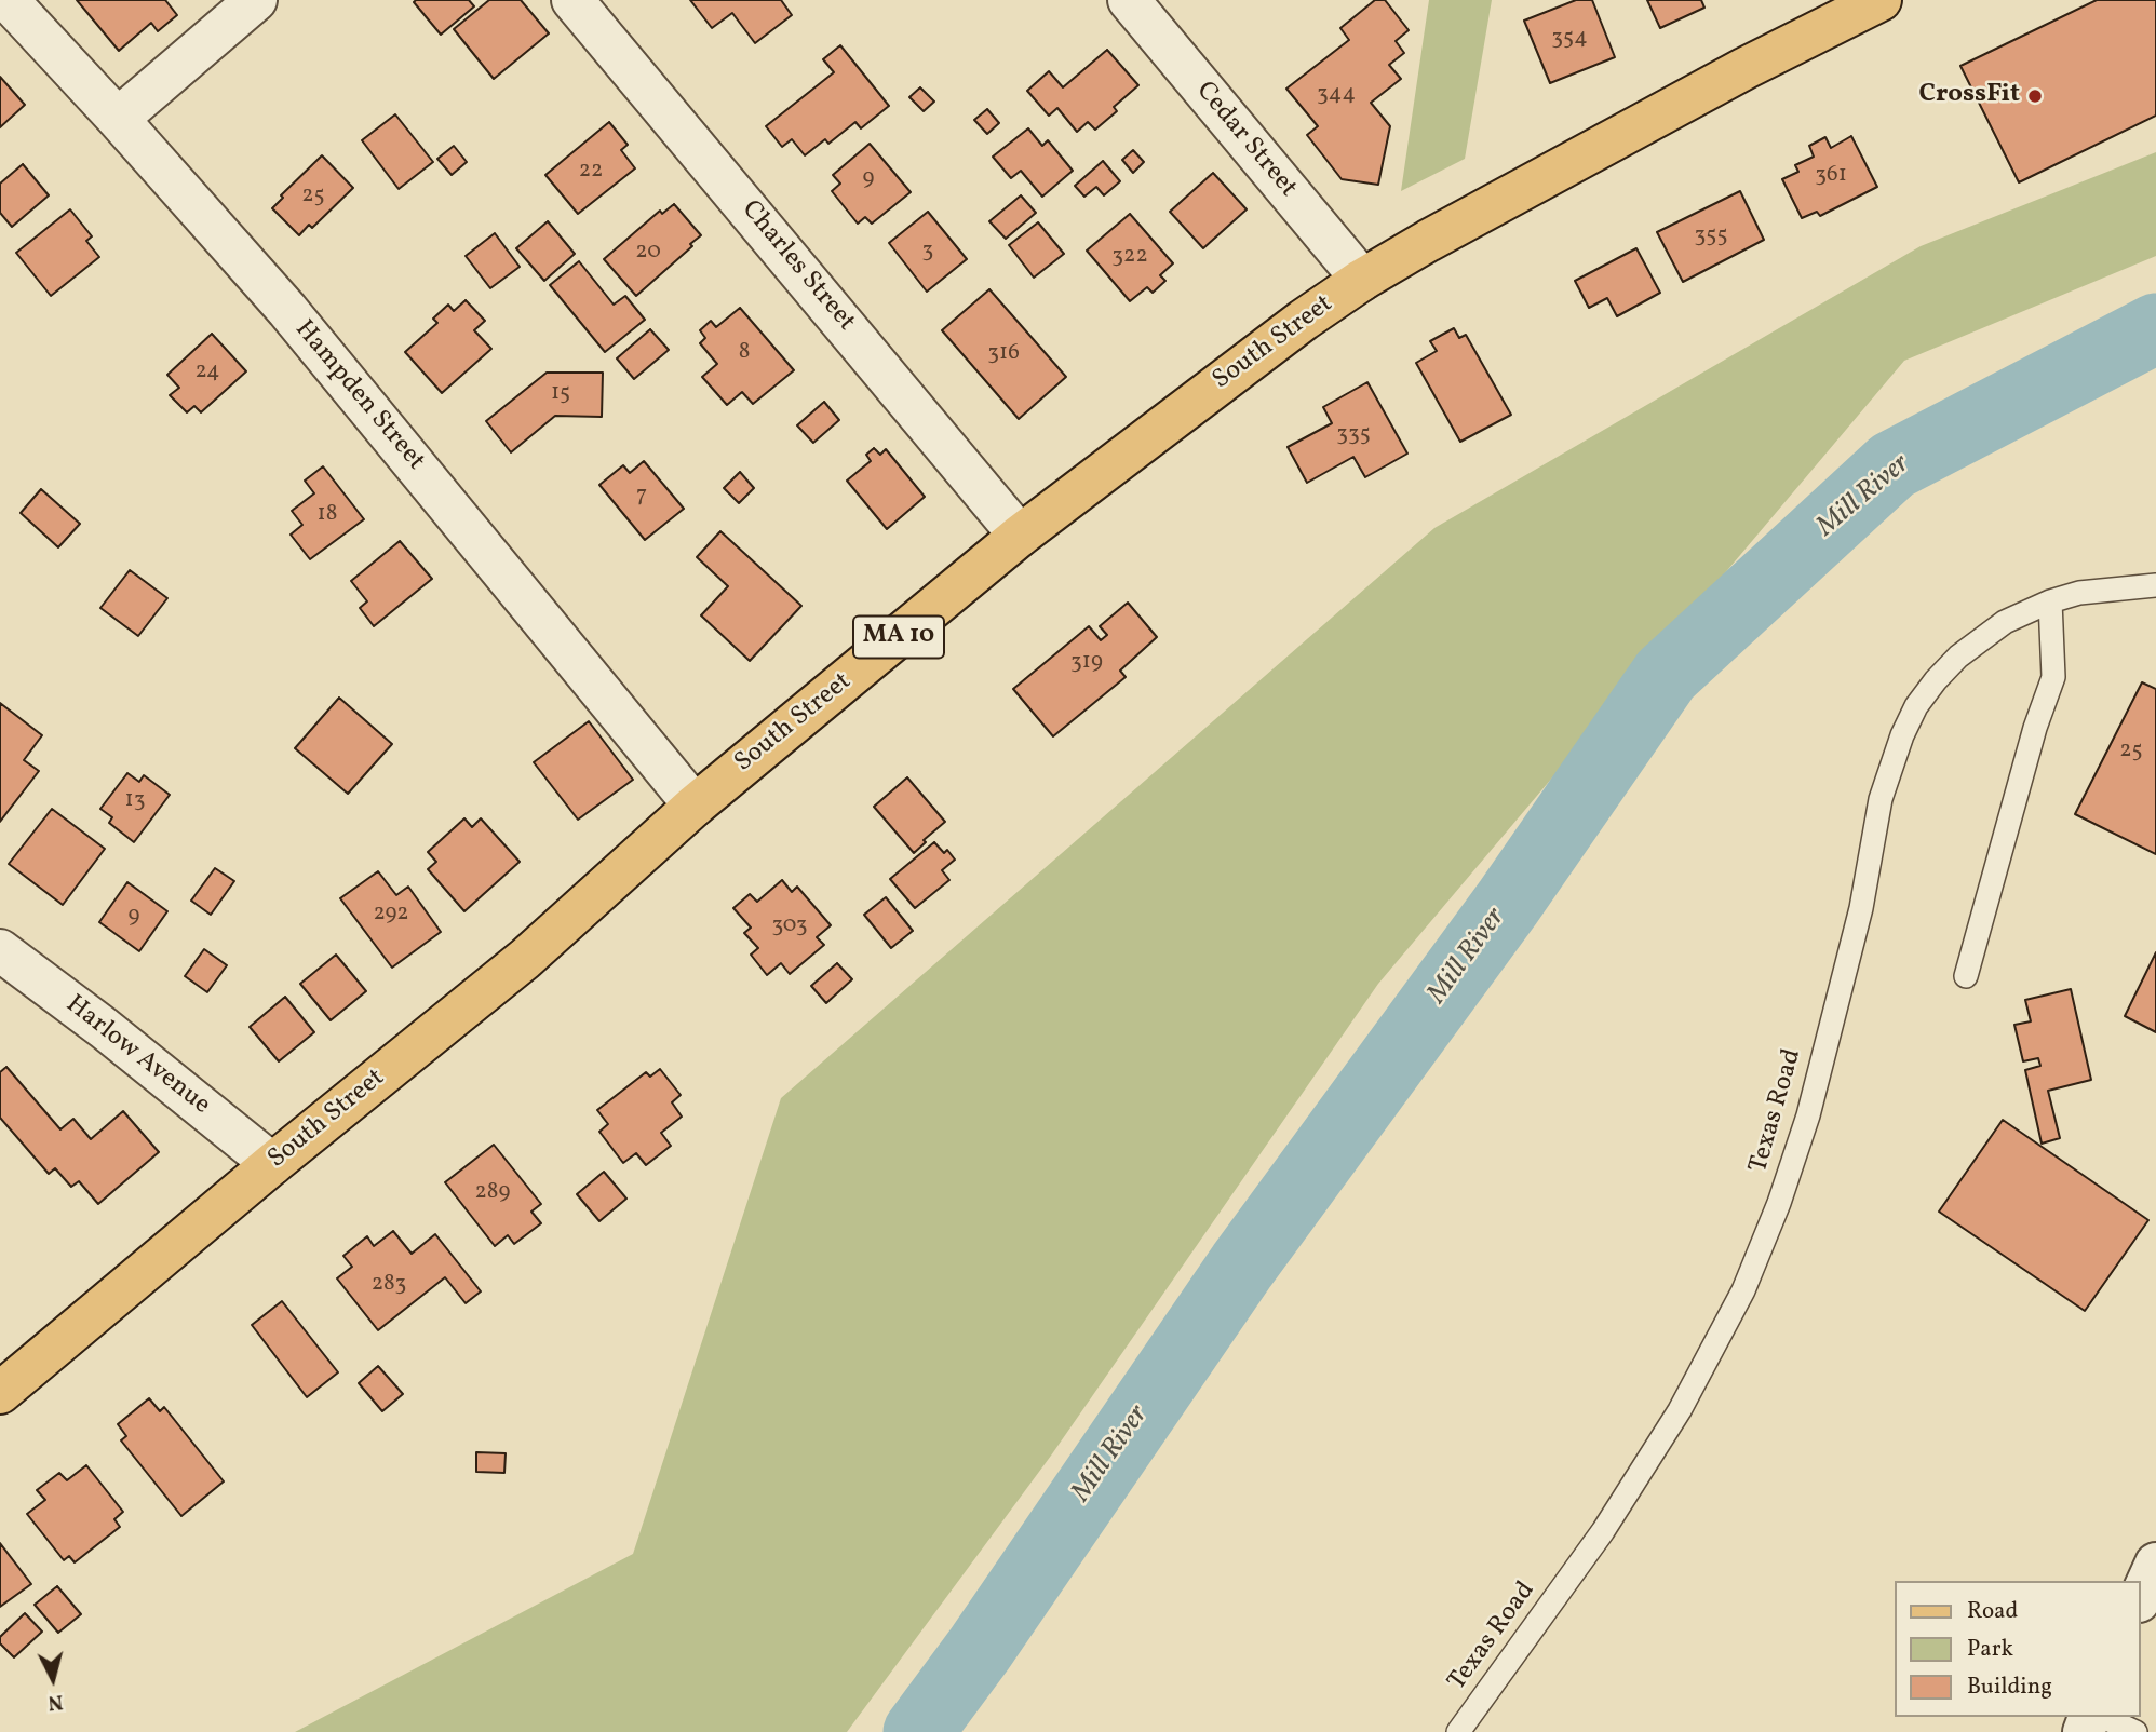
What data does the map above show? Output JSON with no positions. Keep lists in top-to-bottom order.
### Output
{
  "streets": {
    "main road": ["South Street", "MA 10"],
    "street": [
      "Cedar Street",
      "Charles Street",
      "Hampden Street",
      "Harlow Avenue"
    ],
    "lane": ["Texas Road"]
  },
  "crossings": [
    ["Cedar Street", "South Street"],
    ["Charles Street", "South Street"],
    ["South Street", "Hampden Street"],
    ["South Street", "Harlow Avenue"]
  ],
  "water": ["Mill River"],
  "places": ["CrossFit"],
  "house_numbers": [
    "354",
    "344",
    "22",
    "361",
    "9",
    "25",
    "355",
    "3",
    "20",
    "322",
    "8",
    "316",
    "24",
    "15",
    "335",
    "7",
    "18",
    "319",
    "25",
    "13",
    "292",
    "9",
    "303",
    "289",
    "283"
  ],
  "legend": ["Road", "Park", "Building"],
  "north": "bottom"
}
